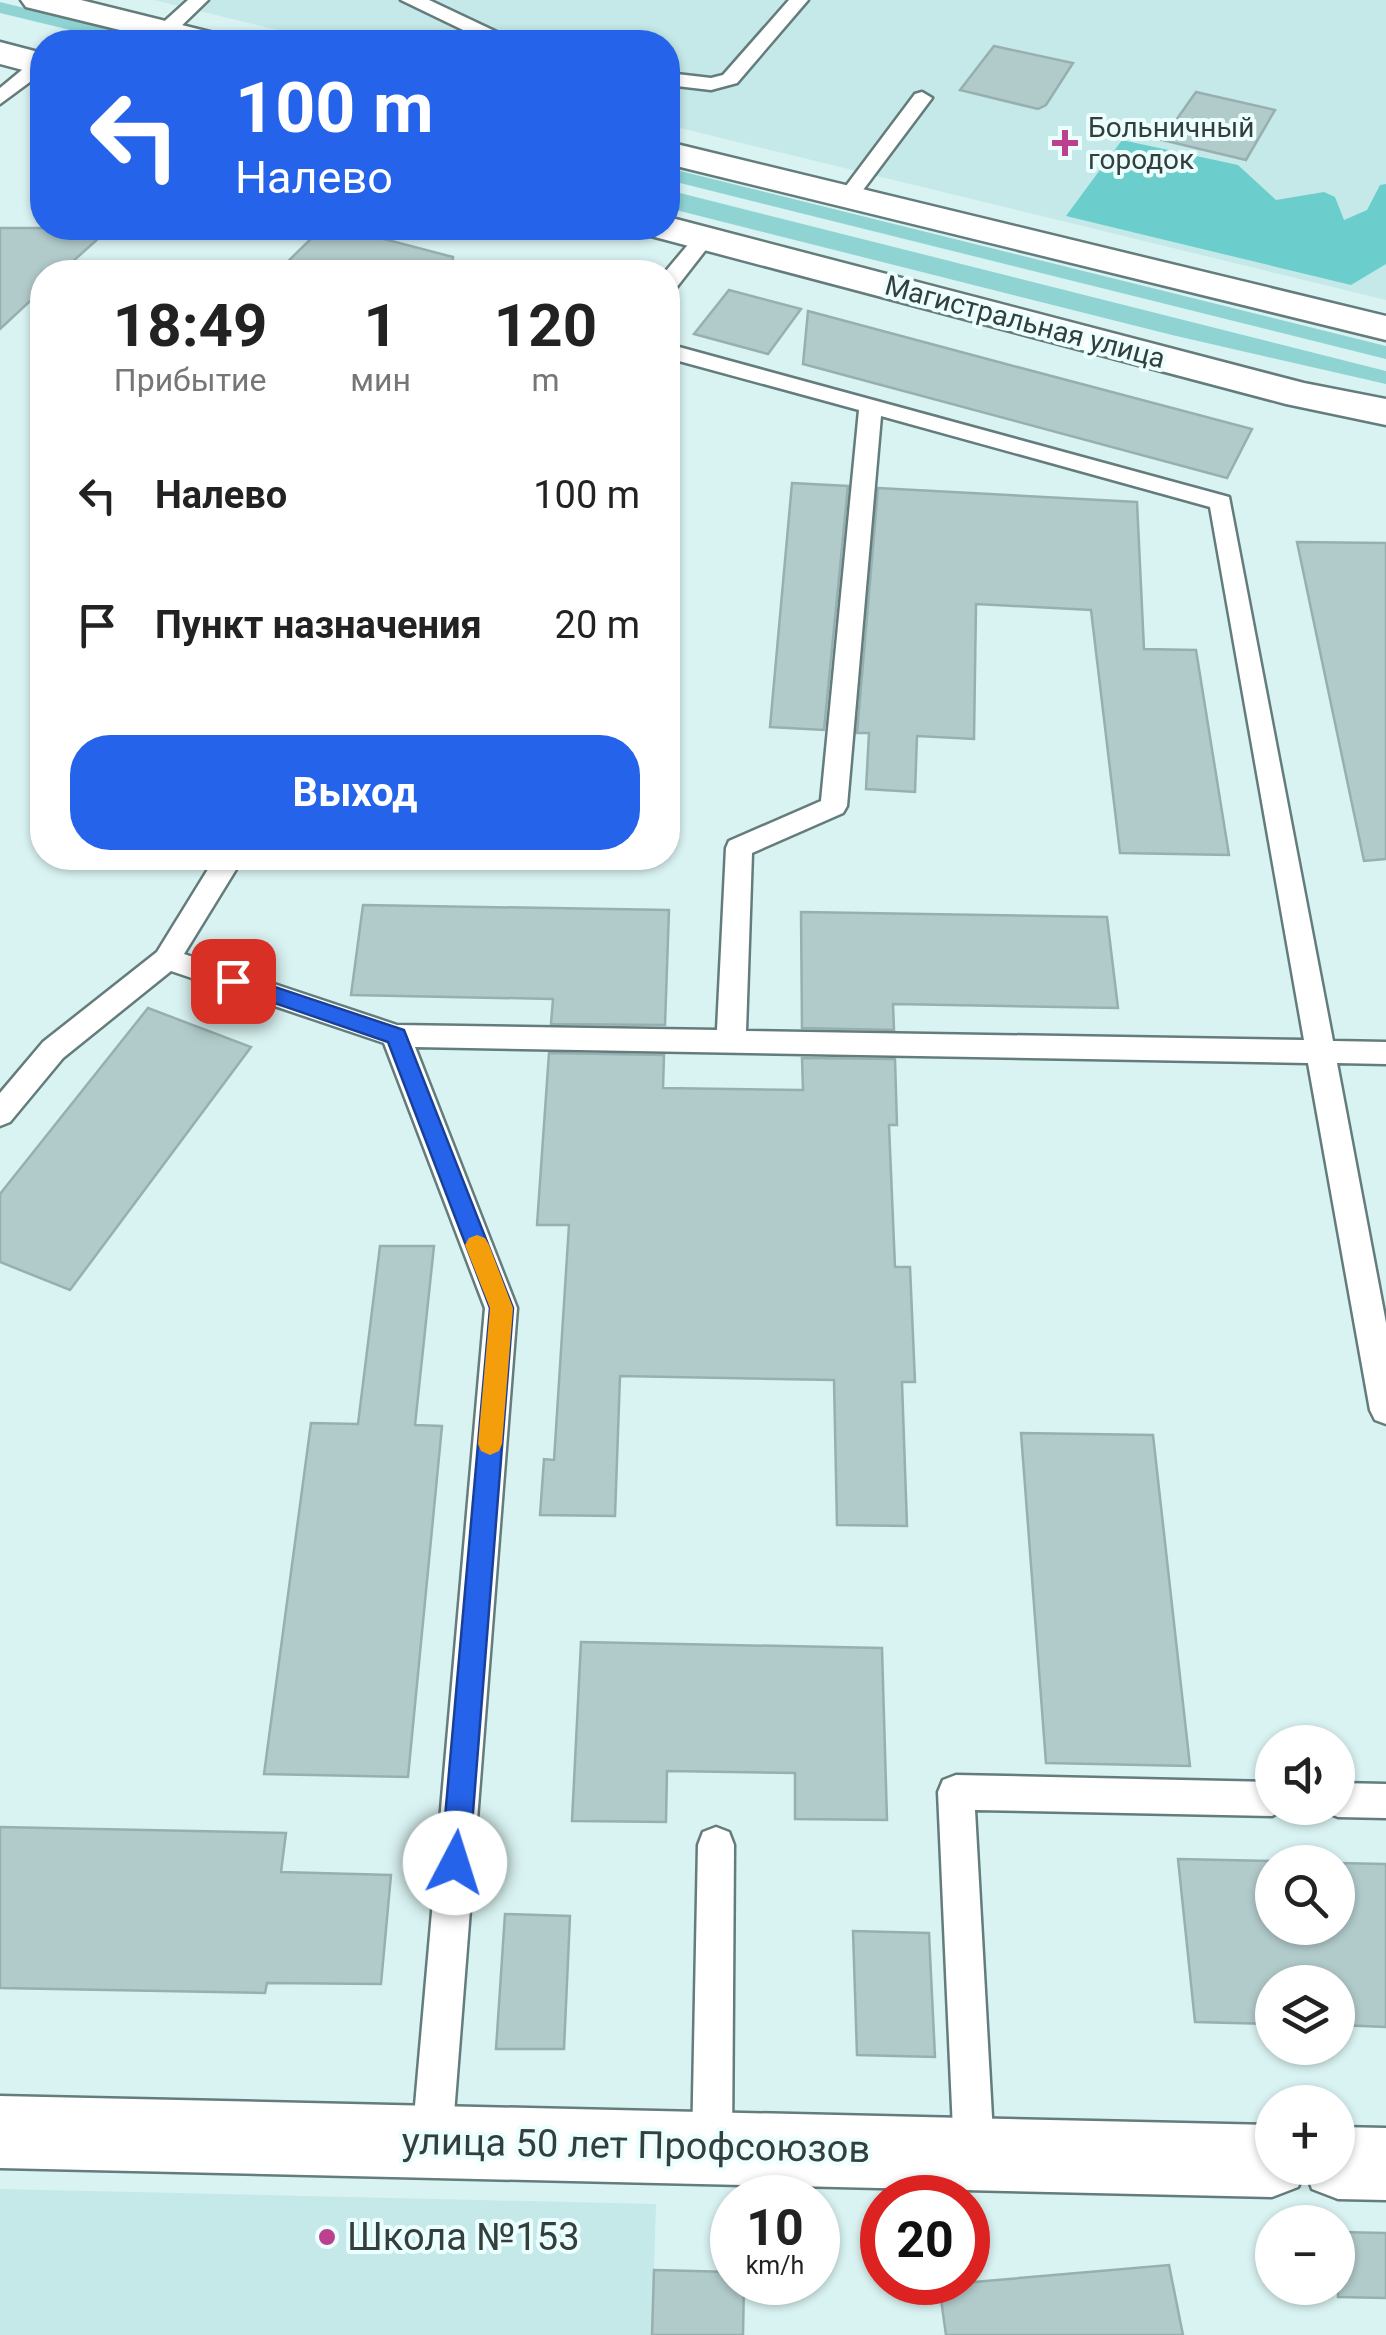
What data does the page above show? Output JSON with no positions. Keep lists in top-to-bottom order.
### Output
{
  "streets": {
    "street": ["Магистральная улица", "улица 50 лет Профсоюзов"]
  },
  "places": {
    "health": ["Больничный городок"],
    "other": ["Школа №153"]
  },
  "page": {
    "turn": ["100 m", "Налево"],
    "eta": [
      "18:49",
      "Прибытие",
      "1",
      "мин",
      "120",
      "m"
    ],
    "list": [
      {
        "name": "Налево",
        "value": "100 m"
      },
      {
        "name": "Пункт назначения",
        "value": "20 m"
      }
    ],
    "buttons": "Выход",
    "map_buttons": ["+", "−"],
    "speed": "10 km/h",
    "limit": "20"
  }
}
